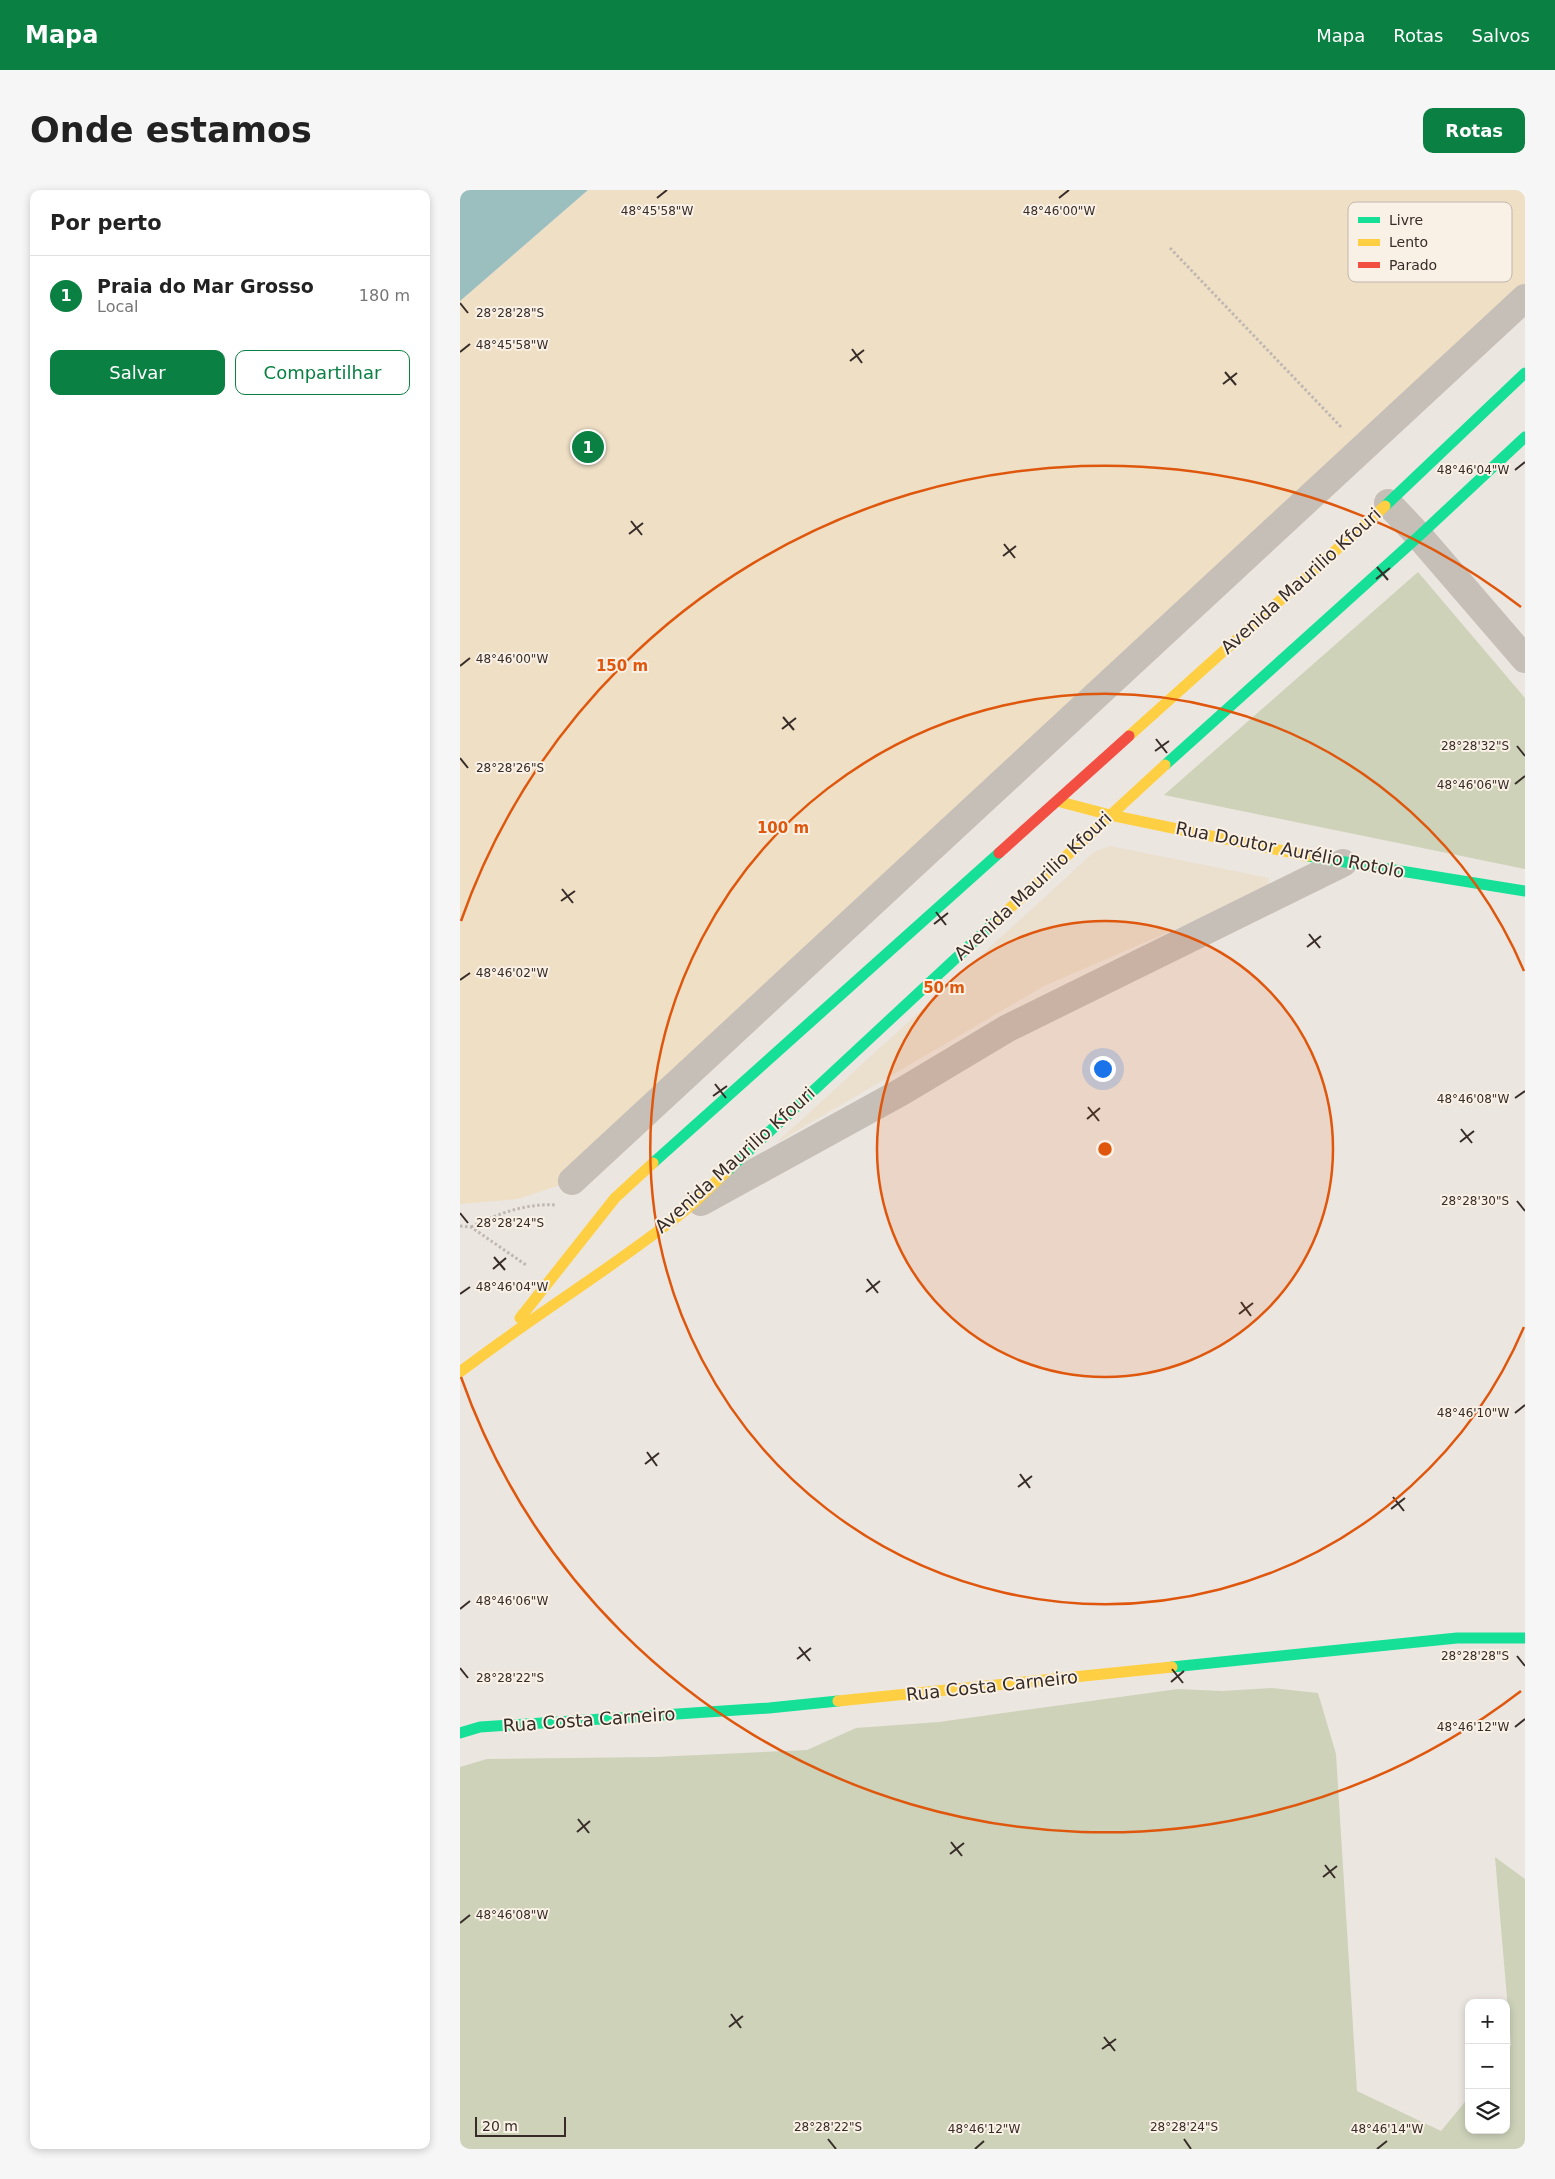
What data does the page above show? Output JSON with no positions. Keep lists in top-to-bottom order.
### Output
{
  "streets": {
    "street": ["Avenida Maurilio Kfouri", "Rua Doutor Aurélio Rotolo", "Rua Costa Carneiro"]
  },
  "crossings": [
    ["Avenida Maurilio Kfouri", "Rua Doutor Aurélio Rotolo"]
  ],
  "legend": ["Livre", "Lento", "Parado"],
  "scale_bar": "20 m",
  "page": {
    "header": "Mapa",
    "nav": ["Mapa", "Rotas", "Salvos"],
    "buttons": [
      "Rotas",
      ["Salvar", "Compartilhar"]
    ],
    "title": "Onde estamos",
    "heading": "Por perto",
    "list": [
      {
        "mark": "1",
        "name": "Praia do Mar Grosso",
        "note": "Local",
        "value": "180 m"
      }
    ],
    "pins": "1",
    "map_buttons": ["+", "−"],
    "scale": "20 m"
  },
  "coordinates": [
    "48°46'00\"W",
    "48°45'58\"W",
    "28°28'28\"S",
    "48°46'04\"W",
    "28°28'32\"S",
    "28°28'26\"S",
    "48°46'06\"W",
    "48°46'02\"W",
    "48°46'08\"W",
    "28°28'30\"S",
    "28°28'24\"S",
    "48°46'10\"W",
    "28°28'22\"S",
    "48°46'12\"W",
    "48°46'14\"W"
  ],
  "rings": ["150 m", "100 m", "50 m"]
}
